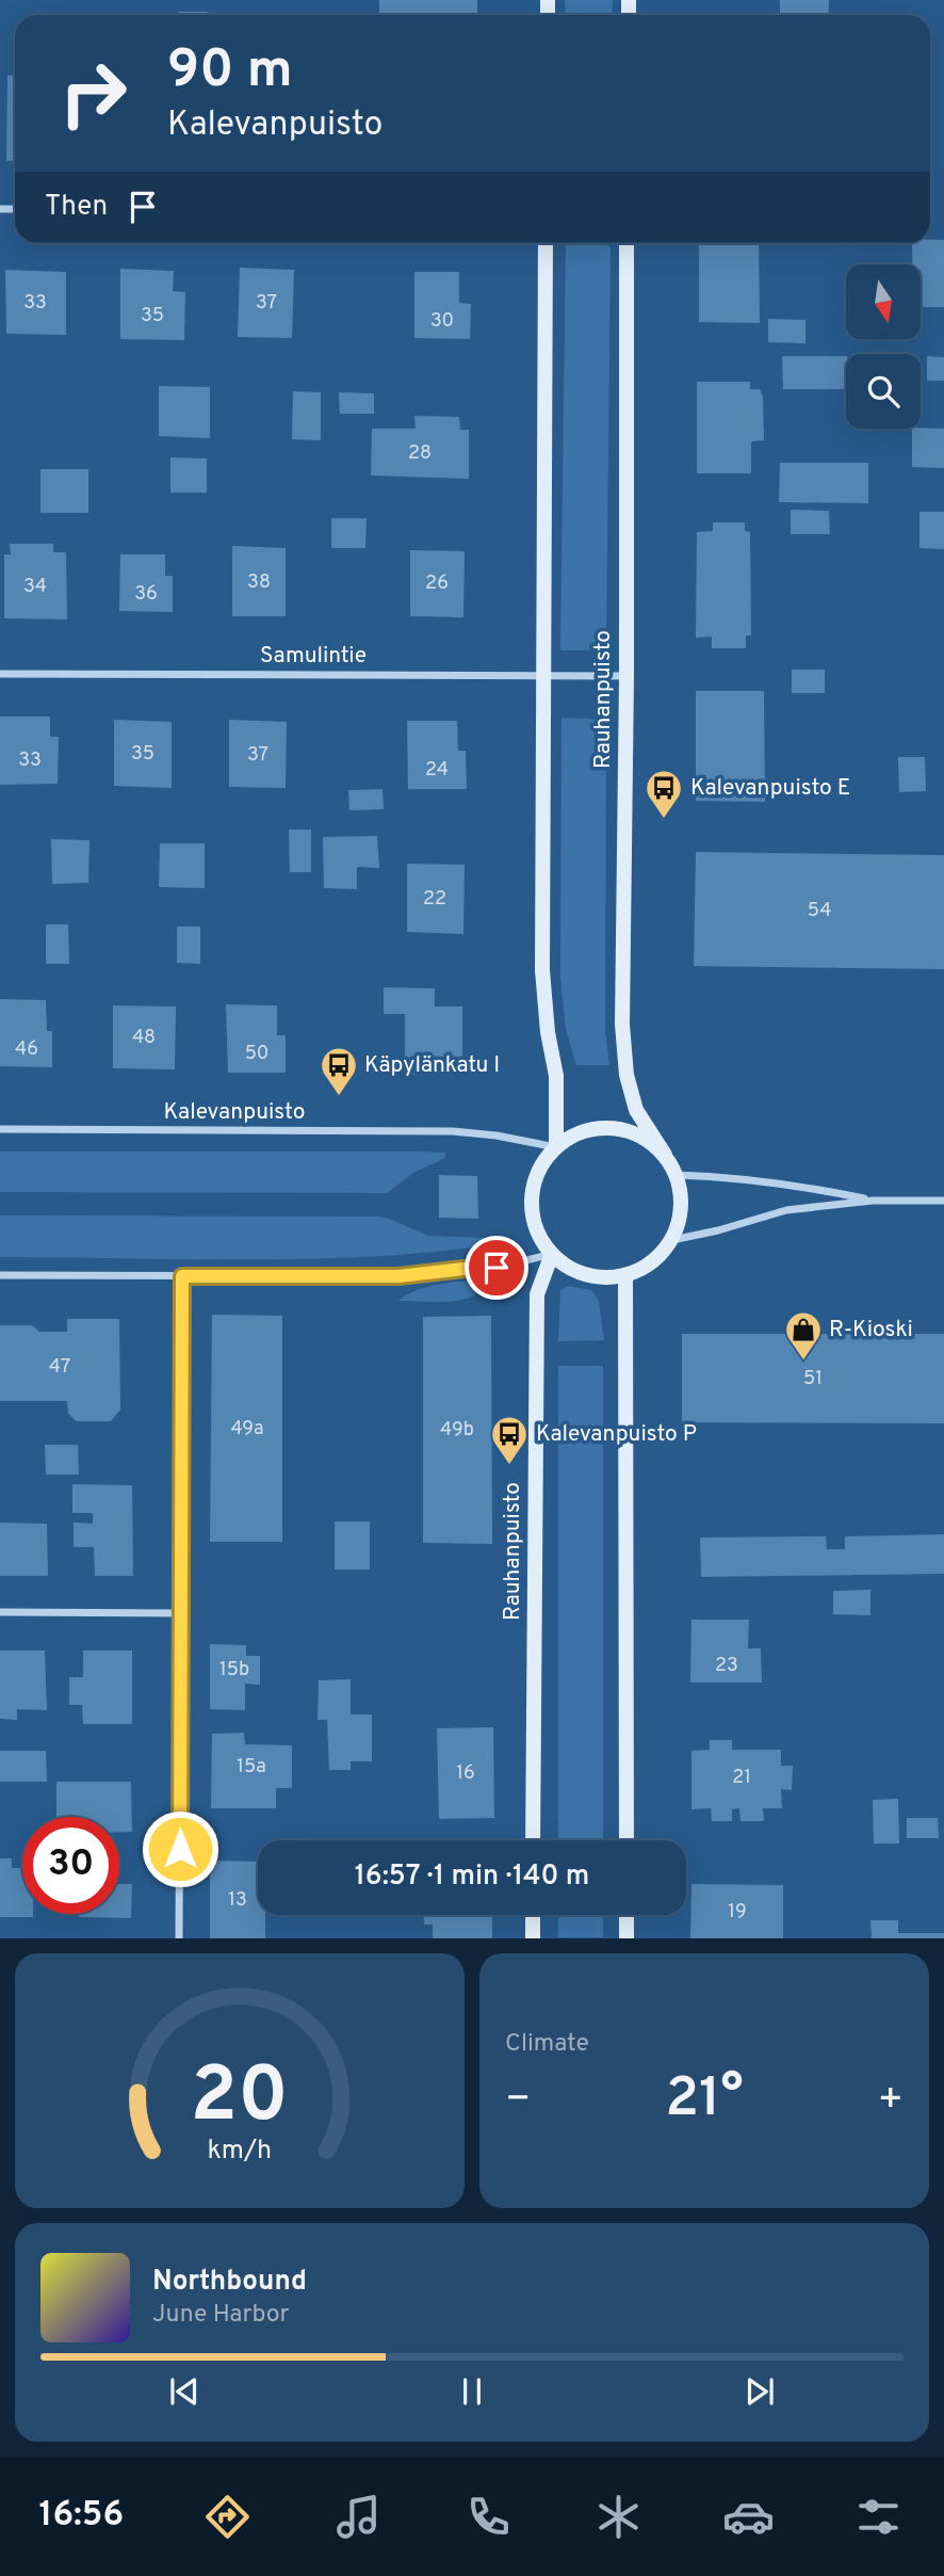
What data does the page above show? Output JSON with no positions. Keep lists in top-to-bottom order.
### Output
{
  "streets": {
    "main road": ["Rauhanpuisto"],
    "street": ["Samulintie", "Kalevanpuisto"]
  },
  "crossings": [
    ["Samulintie", "Rauhanpuisto"],
    ["Rauhanpuisto", "Kalevanpuisto"]
  ],
  "places": {
    "bus stop": ["Kalevanpuisto E", "Käpylänkatu I", "Kalevanpuisto P"],
    "shop": ["R-Kioski"]
  },
  "house_numbers": [
    "33",
    "37",
    "35",
    "30",
    "28",
    "38",
    "26",
    "34",
    "36",
    "35",
    "37",
    "33",
    "24",
    "22",
    "54",
    "48",
    "46",
    "50",
    "47",
    "51",
    "49a",
    "49b",
    "23",
    "15b",
    "15a",
    "16",
    "21",
    "13",
    "19"
  ],
  "north": "bottom",
  "page": {
    "turn": ["90 m", "Kalevanpuisto"],
    "then": "Then",
    "limit": "30",
    "trip": "16:57 · 1 min · 140 m",
    "tile": "Climate",
    "heat": ["−", "21°", "+"],
    "song": ["Northbound", "June Harbor"],
    "tabs": "16:56",
    "gauge": ["20", "km/h"]
  }
}
